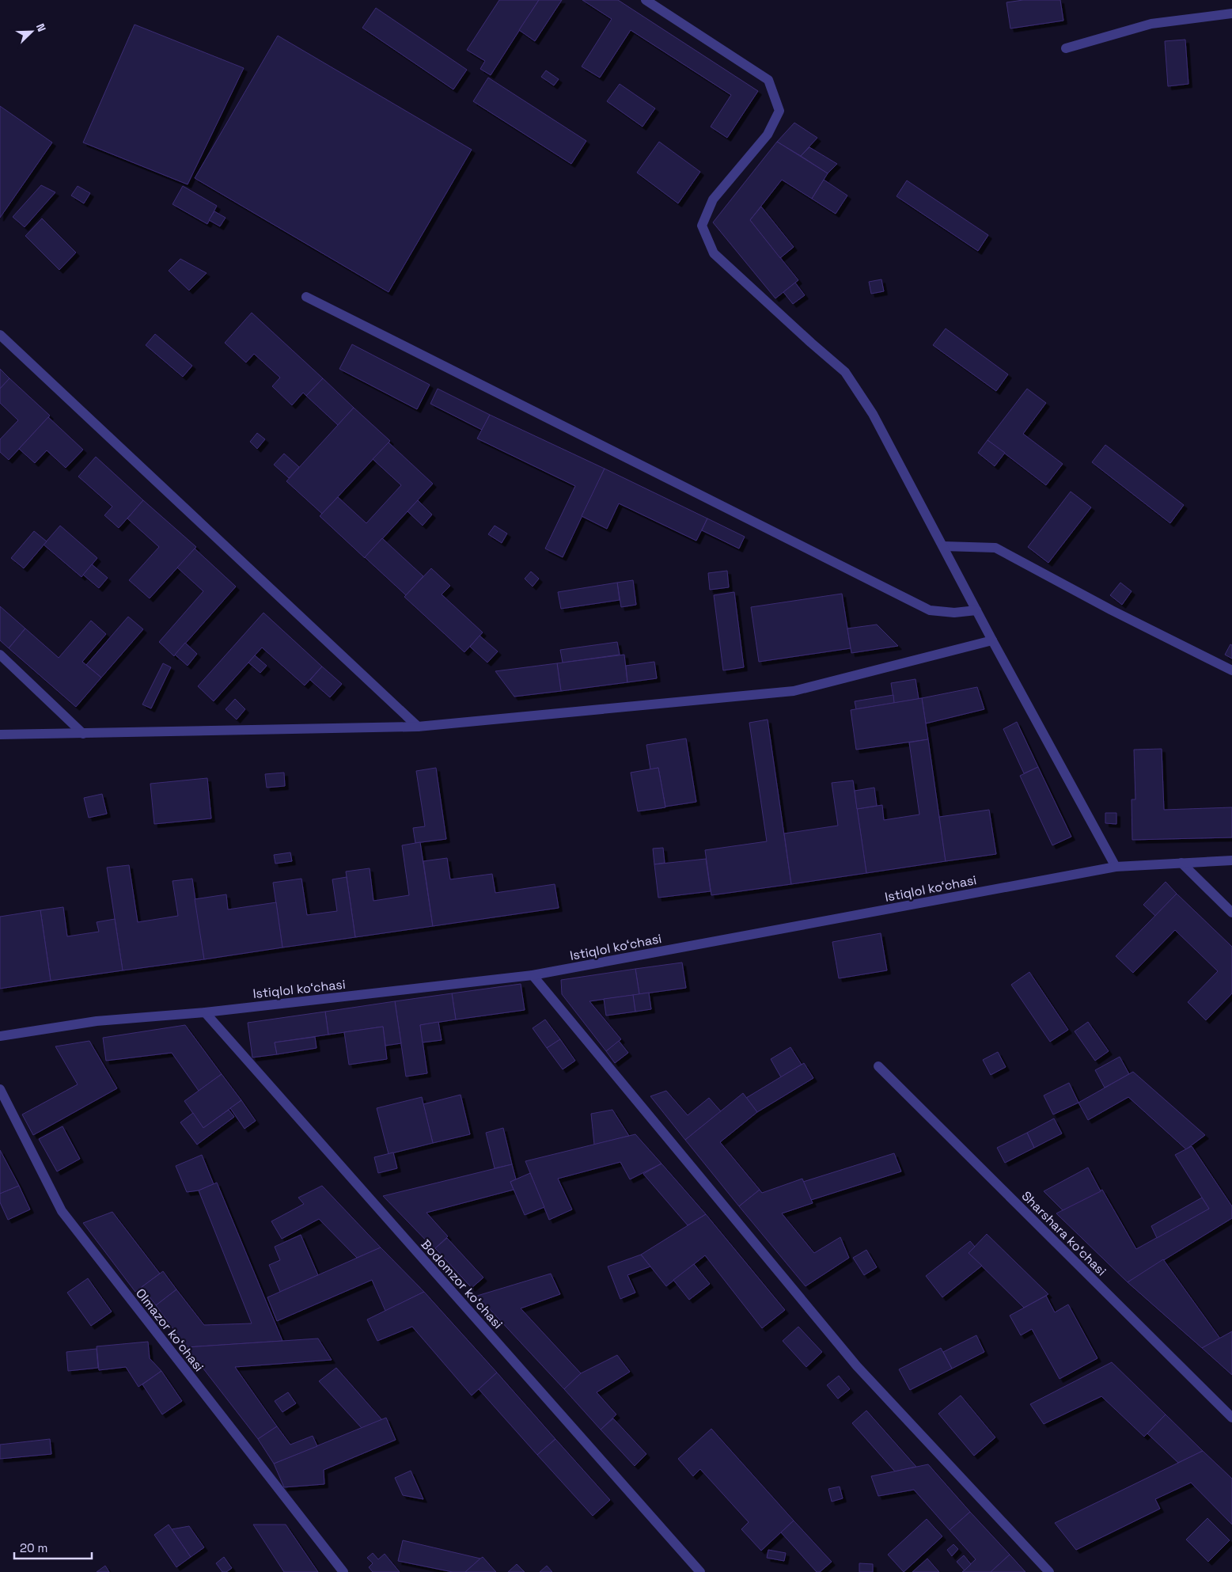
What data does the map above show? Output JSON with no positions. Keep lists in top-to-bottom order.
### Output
{
  "streets": {
    "street": [
      "Istiqlol koʻchasi",
      "Sharshara koʻchasi",
      "Bodomzor koʻchasi",
      "Olmazor koʻchasi"
    ]
  },
  "crossings": [
    ["Istiqlol koʻchasi", "Bodomzor koʻchasi"]
  ],
  "scale_bar": "20 m",
  "north": "top right"
}
